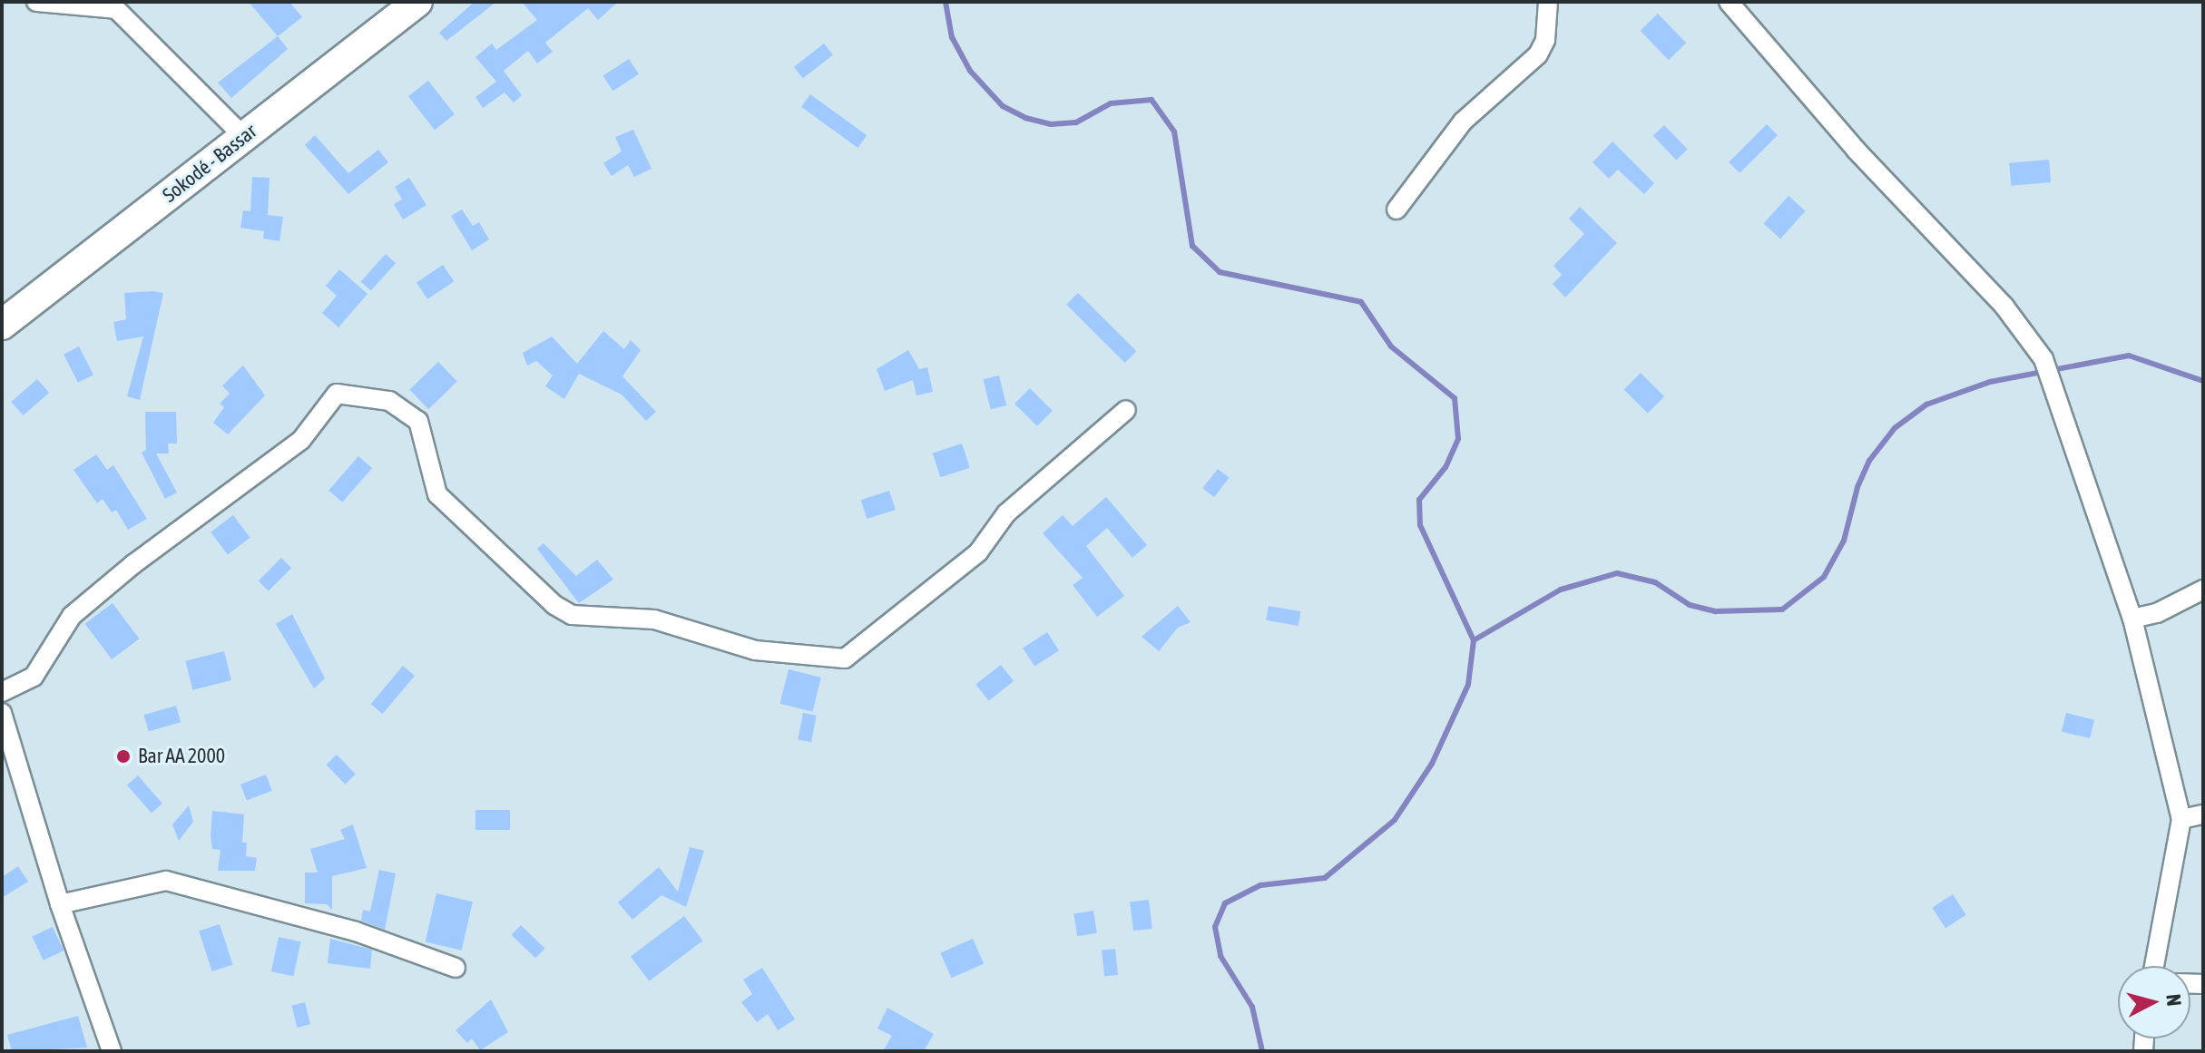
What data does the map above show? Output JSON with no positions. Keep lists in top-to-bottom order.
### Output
{
  "streets": {
    "main road": ["Sokodé - Bassar"]
  },
  "places": ["Bar AA 2000"],
  "north": "right"
}
